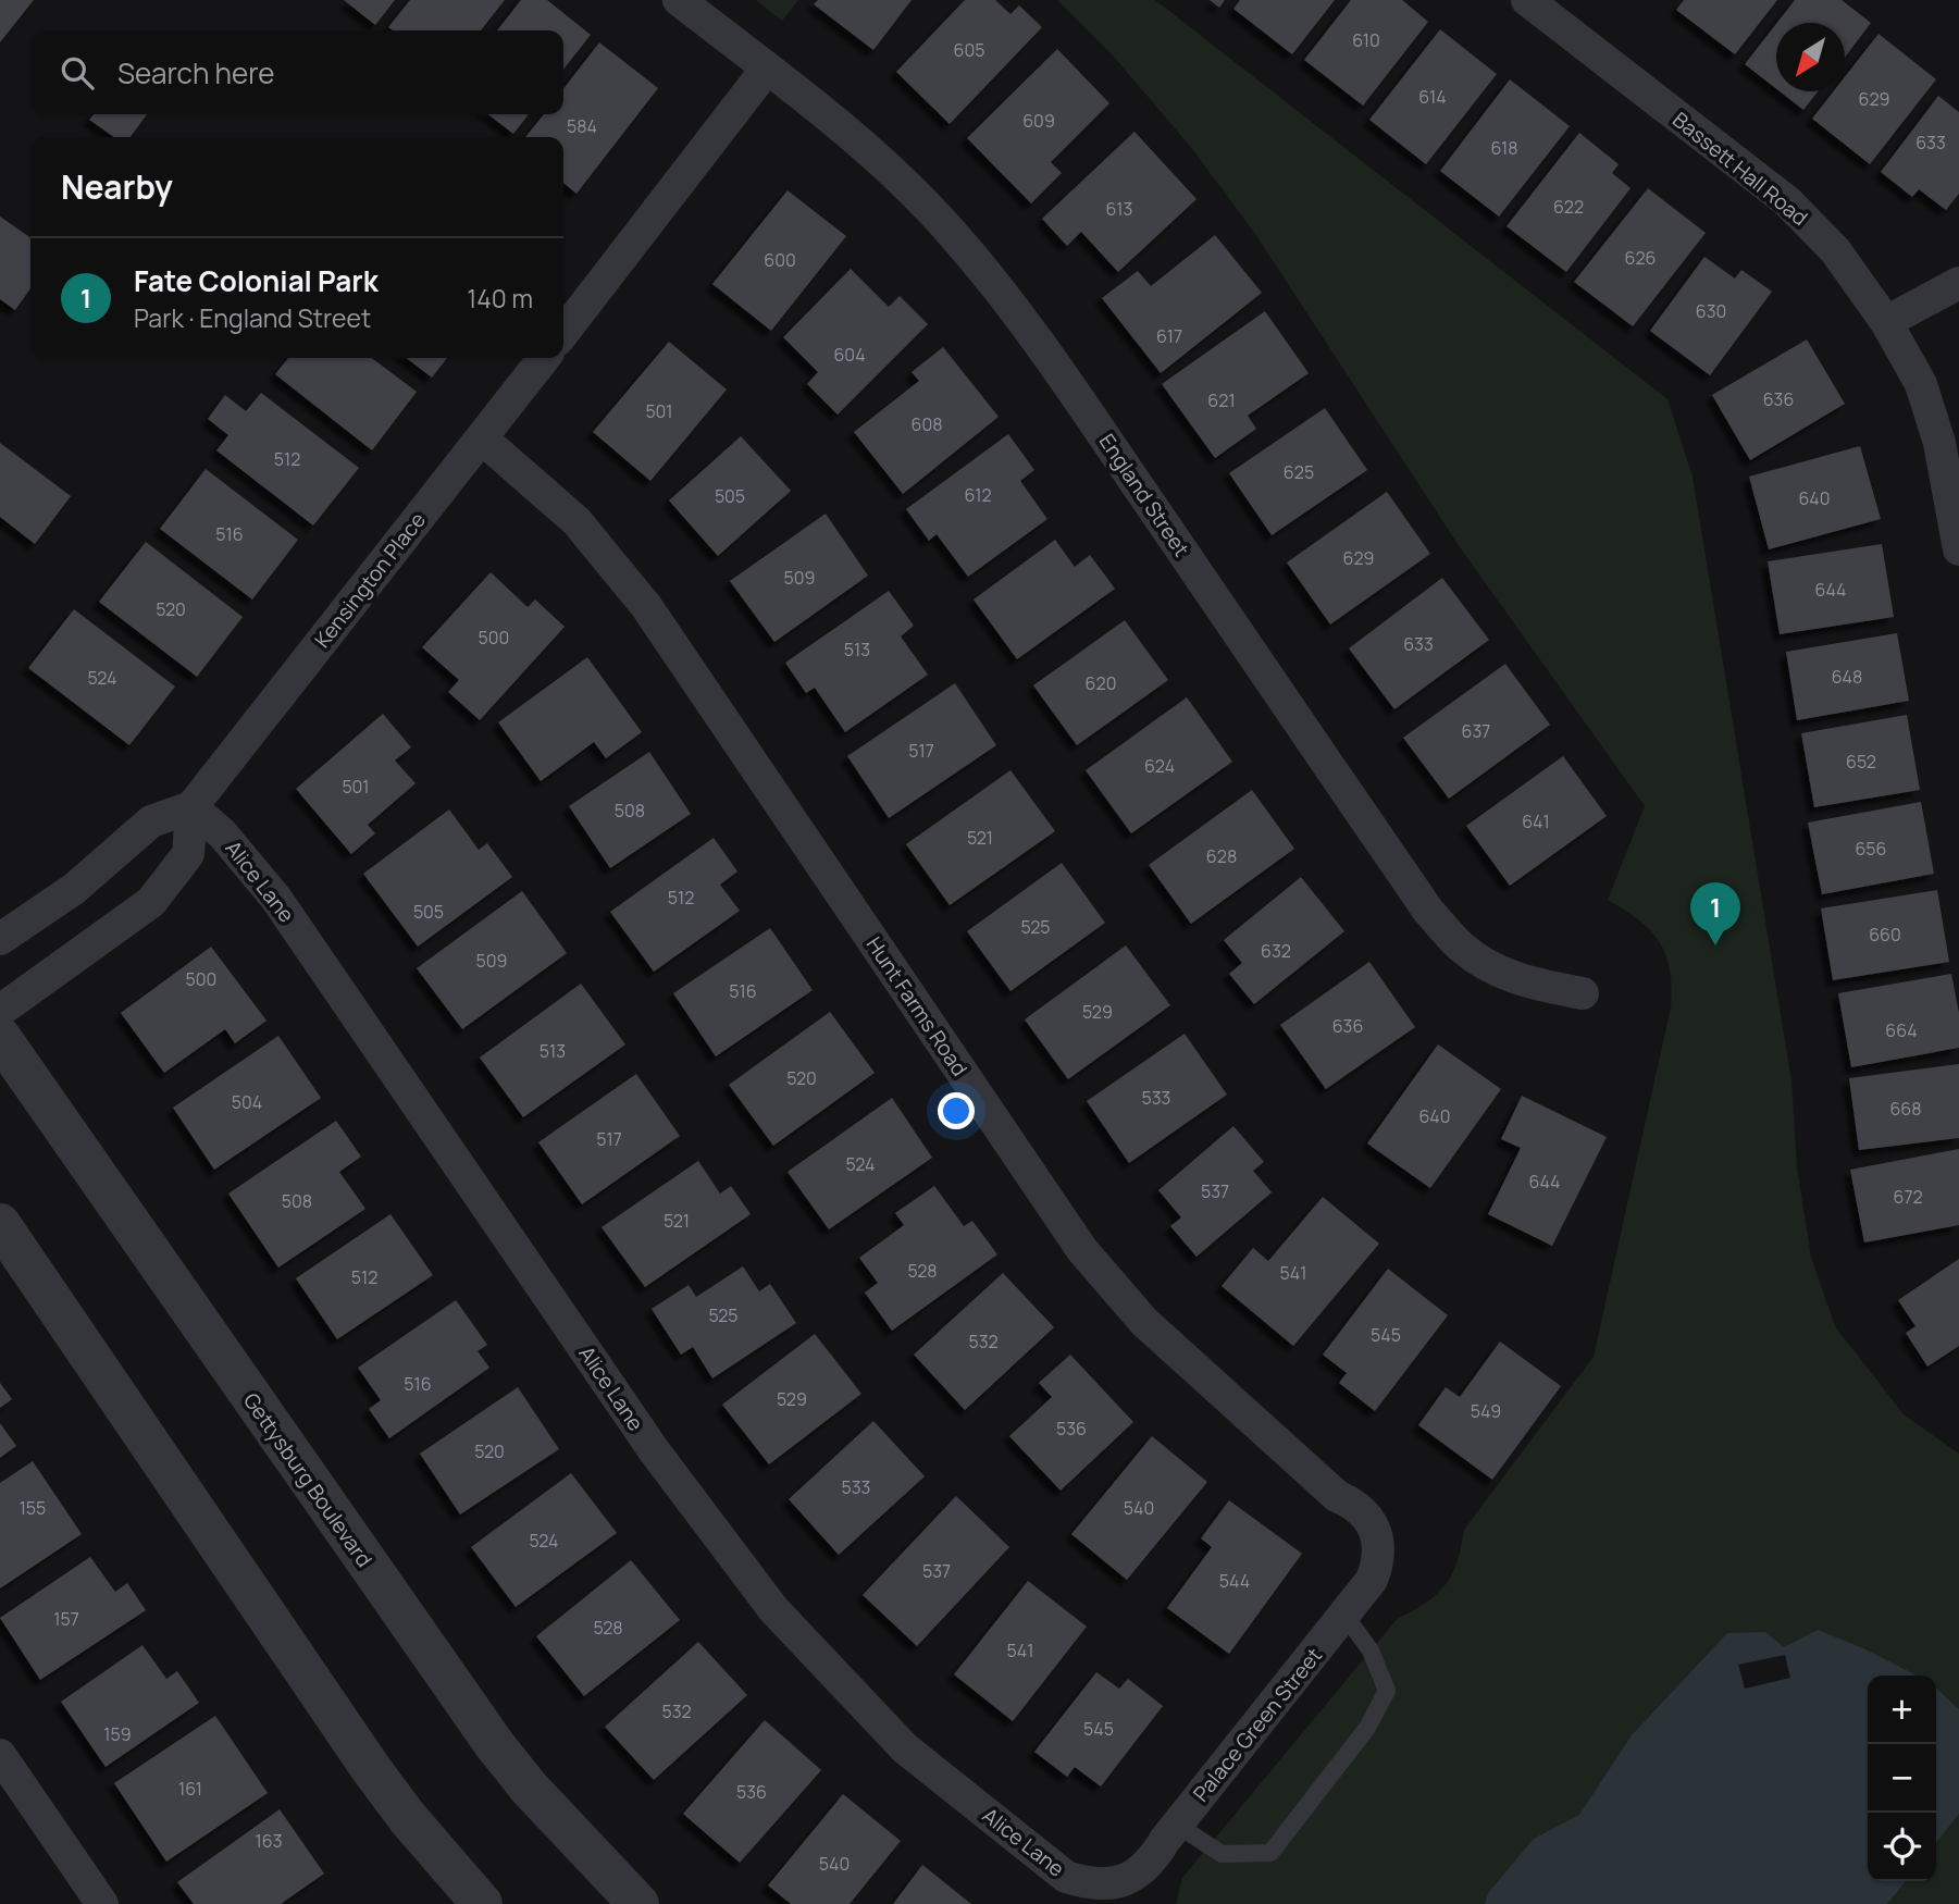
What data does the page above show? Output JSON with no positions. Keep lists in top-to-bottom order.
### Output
{
  "streets": {
    "street": [
      "Bassett Hall Road",
      "England Street",
      "Kensington Place",
      "Alice Lane",
      "Hunt Farms Road",
      "Gettysburg Boulevard",
      "Palace Green Street"
    ]
  },
  "crossings": [
    ["Kensington Place", "Alice Lane"],
    ["Kensington Place", "Hunt Farms Road"],
    ["Alice Lane", "Palace Green Street"],
    ["Hunt Farms Road", "Palace Green Street"]
  ],
  "house_numbers": [
    "610",
    "605",
    "614",
    "629",
    "609",
    "584",
    "633",
    "618",
    "622",
    "613",
    "626",
    "600",
    "630",
    "617",
    "604",
    "636",
    "621",
    "501",
    "608",
    "512",
    "625",
    "612",
    "505",
    "640",
    "516",
    "629",
    "509",
    "644",
    "520",
    "500",
    "633",
    "513",
    "648",
    "524",
    "620",
    "637",
    "517",
    "652",
    "624",
    "501",
    "508",
    "641",
    "521",
    "656",
    "628",
    "512",
    "505",
    "525",
    "660",
    "632",
    "509",
    "500",
    "516",
    "529",
    "636",
    "664",
    "513",
    "520",
    "533",
    "504",
    "668",
    "640",
    "517",
    "524",
    "644",
    "537",
    "672",
    "508",
    "521",
    "528",
    "541",
    "512",
    "525",
    "545",
    "532",
    "516",
    "529",
    "549",
    "536",
    "520",
    "533",
    "155",
    "540",
    "524",
    "537",
    "544",
    "157",
    "528",
    "541",
    "532",
    "545",
    "159",
    "161",
    "536",
    "163",
    "540"
  ],
  "north": "bottom left",
  "page": {
    "search": "Search here",
    "heading": "Nearby",
    "list": [
      {
        "mark": "1",
        "name": "Fate Colonial Park",
        "note": "Park · England Street",
        "value": "140 m"
      }
    ],
    "pins": "1",
    "map_buttons": ["+", "−"]
  }
}
